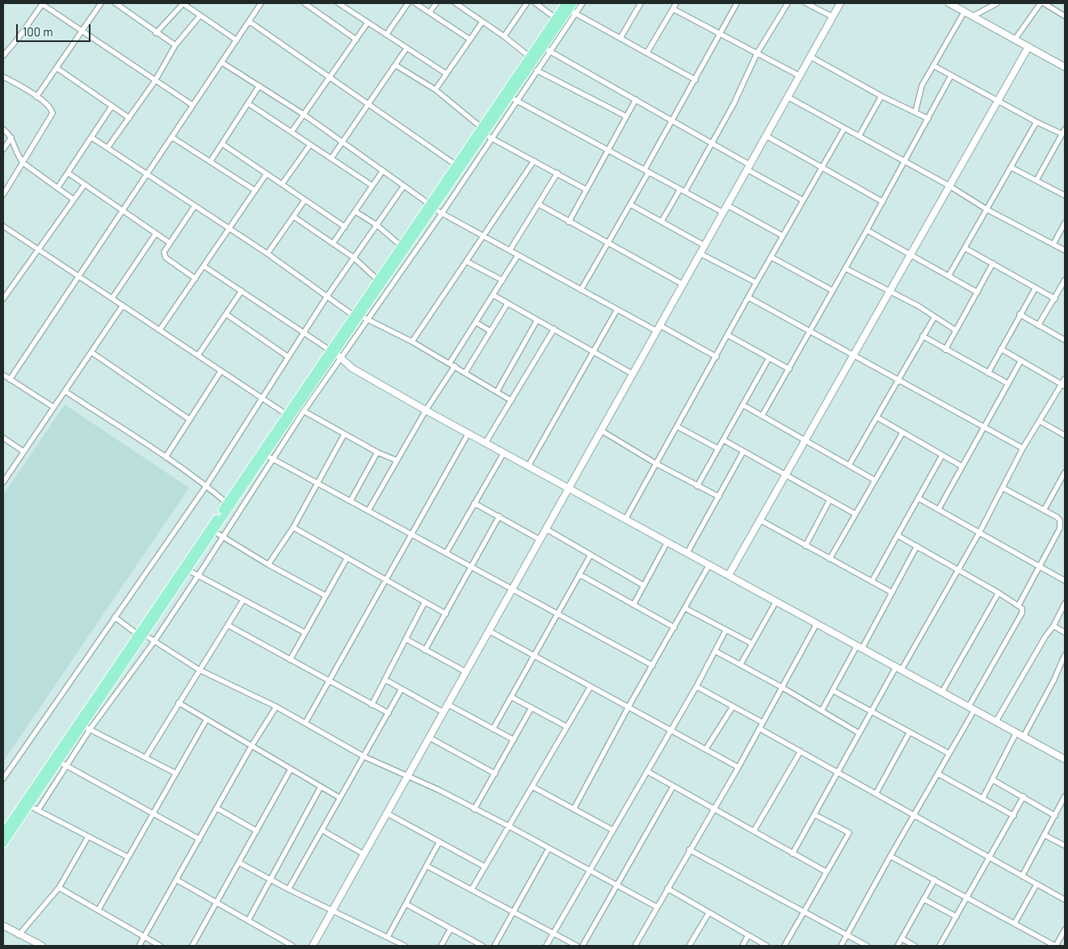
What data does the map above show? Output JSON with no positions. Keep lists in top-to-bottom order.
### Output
{
  "scale_bar": "100 m"
}
